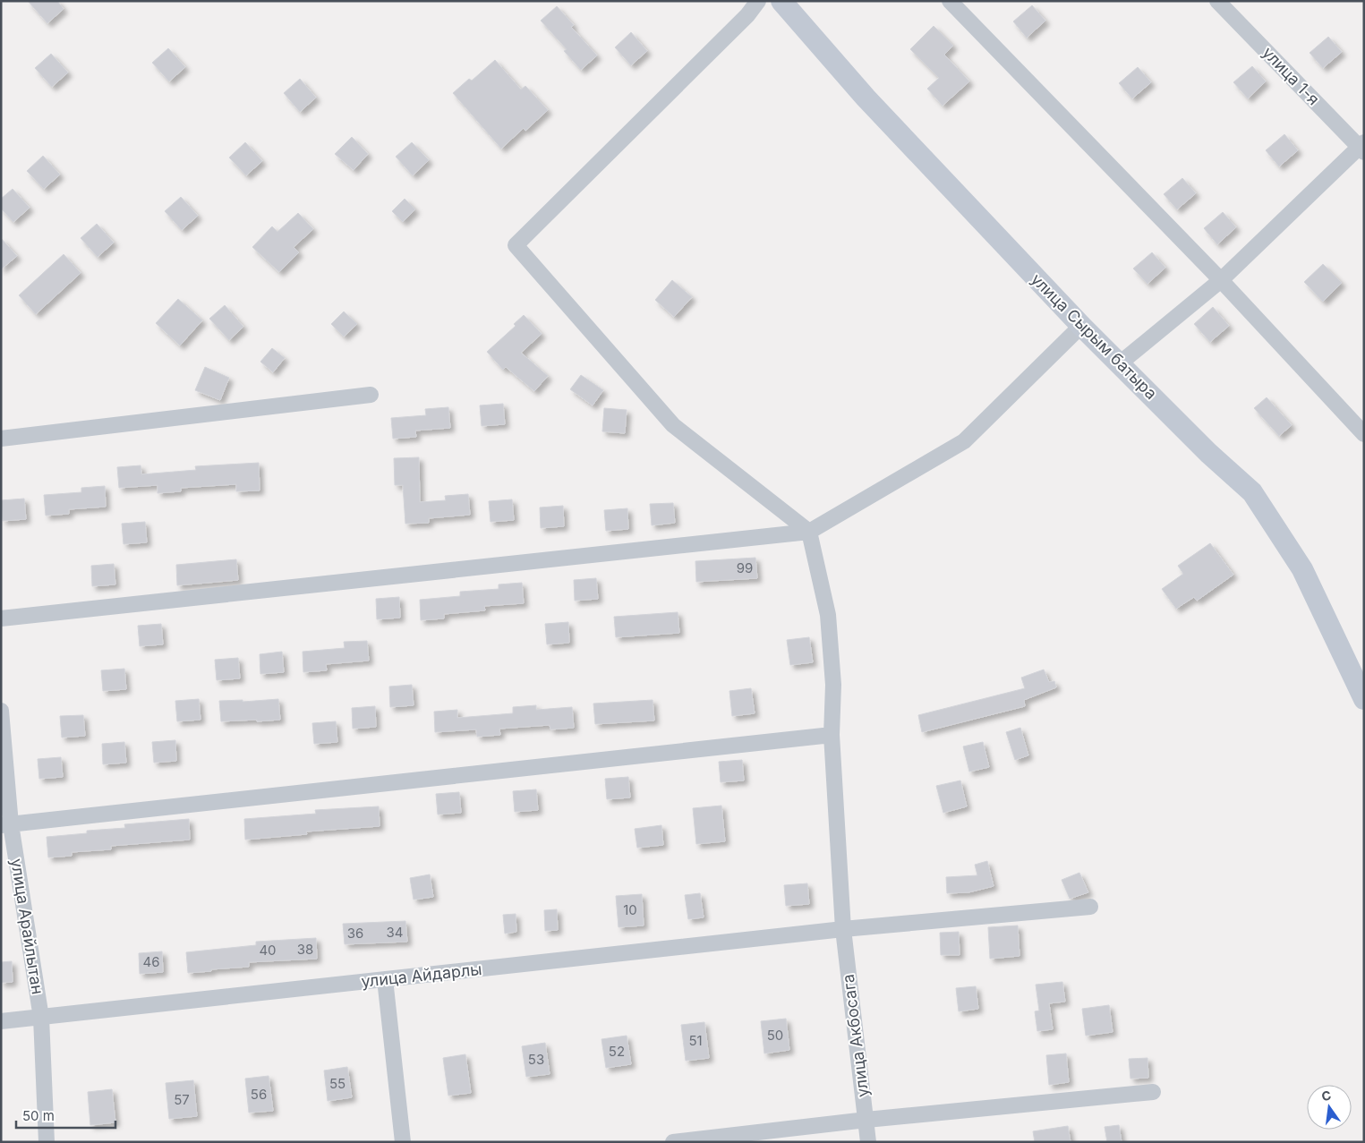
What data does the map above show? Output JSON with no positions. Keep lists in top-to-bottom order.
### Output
{
  "streets": {
    "street": [
      "улица 1-я",
      "улица Сырым батыра",
      "улица Арайлытан",
      "улица Айдарлы",
      "улица Акбосага"
    ]
  },
  "crossings": [
    ["улица Арайлытан", "улица Айдарлы"],
    ["улица Айдарлы", "улица Акбосага"]
  ],
  "house_numbers": [
    "99",
    "10",
    "34",
    "36",
    "38",
    "40",
    "46",
    "50",
    "51",
    "52",
    "53",
    "55",
    "56",
    "57"
  ],
  "scale_bar": "50 m",
  "north": "top"
}
